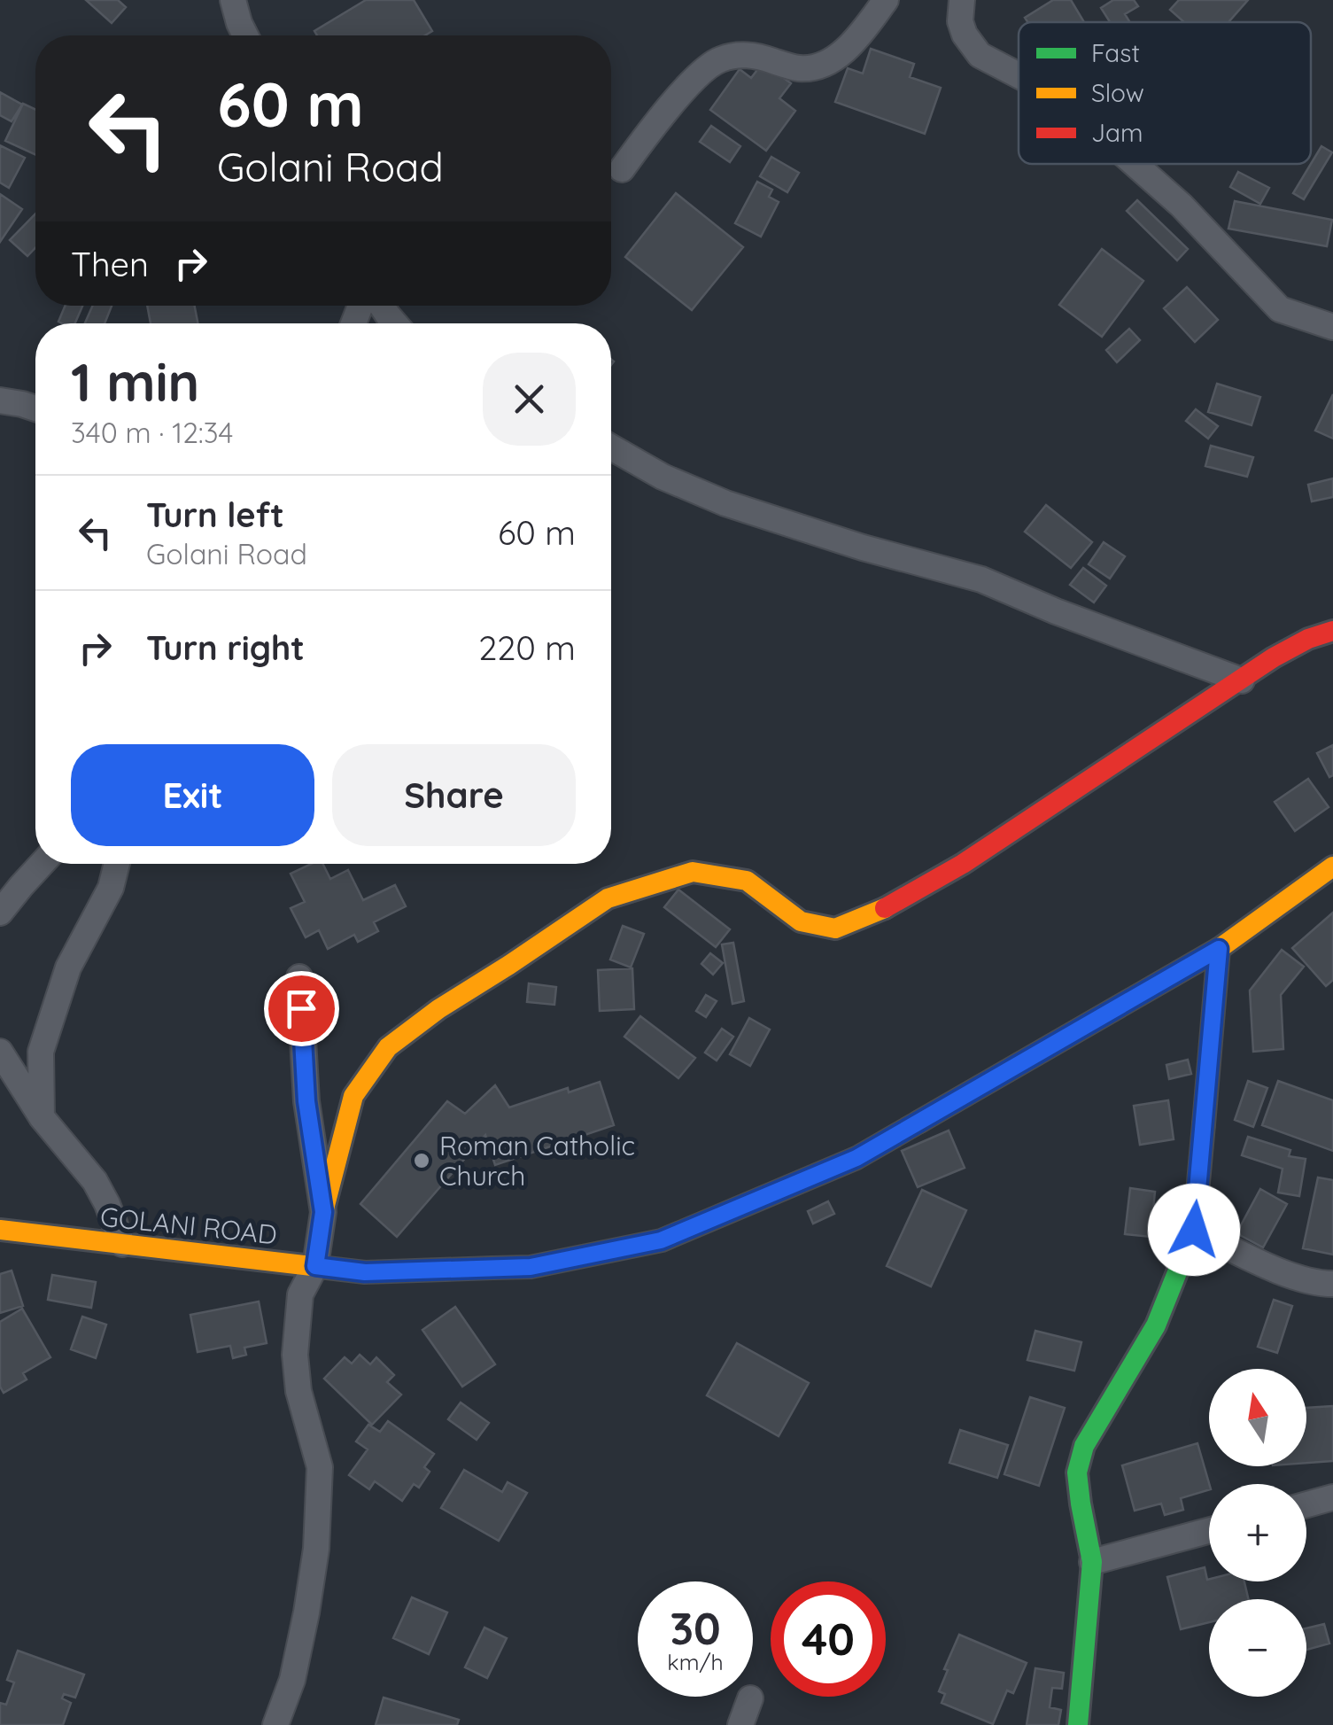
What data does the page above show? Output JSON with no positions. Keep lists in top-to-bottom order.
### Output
{
  "streets": {
    "street": ["GOLANI ROAD"]
  },
  "places": ["Roman Catholic Church"],
  "legend": ["Fast", "Slow", "Jam"],
  "north": "top",
  "page": {
    "turn": ["60 m", "Golani Road"],
    "then": "Then",
    "heading": ["1 min", "340 m · 12:34"],
    "list": [
      {
        "name": "Turn left",
        "note": "Golani Road",
        "value": "60 m"
      },
      {
        "name": "Turn right",
        "value": "220 m"
      }
    ],
    "buttons": ["Exit", "Share"],
    "map_buttons": ["+", "−"],
    "speed": "30 km/h",
    "limit": "40"
  }
}
